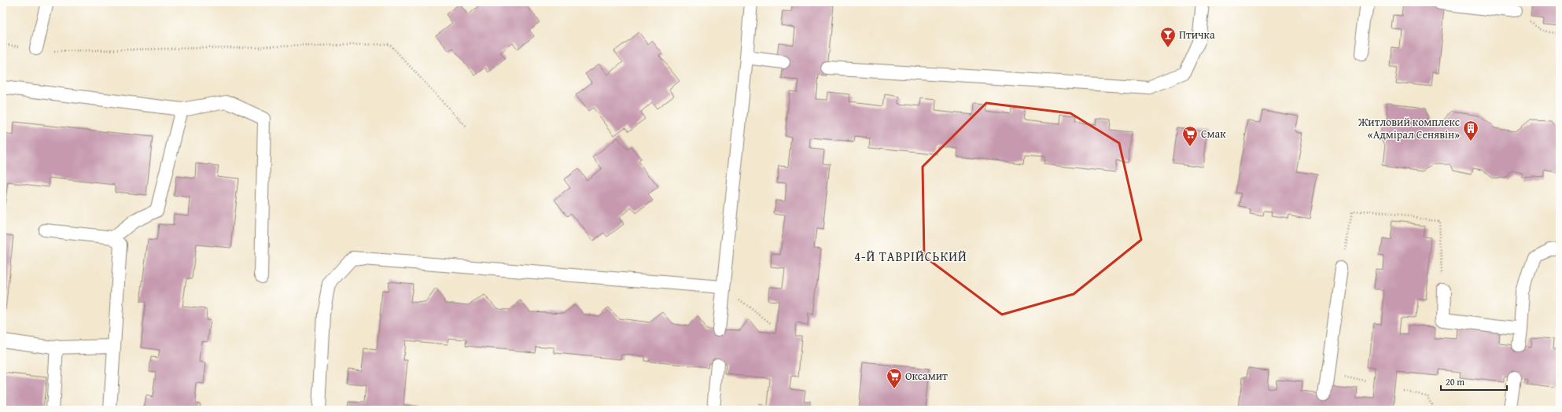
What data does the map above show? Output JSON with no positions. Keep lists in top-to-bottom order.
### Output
{
  "districts": ["4-Й ТАВРІЙСЬКИЙ"],
  "places": {
    "bar": ["Птичка"],
    "building": ["Житловий комплекс «Адмірал Сенявін»"],
    "supermarket": ["Смак", "Оксамит"]
  },
  "scale_bar": "20 m"
}
